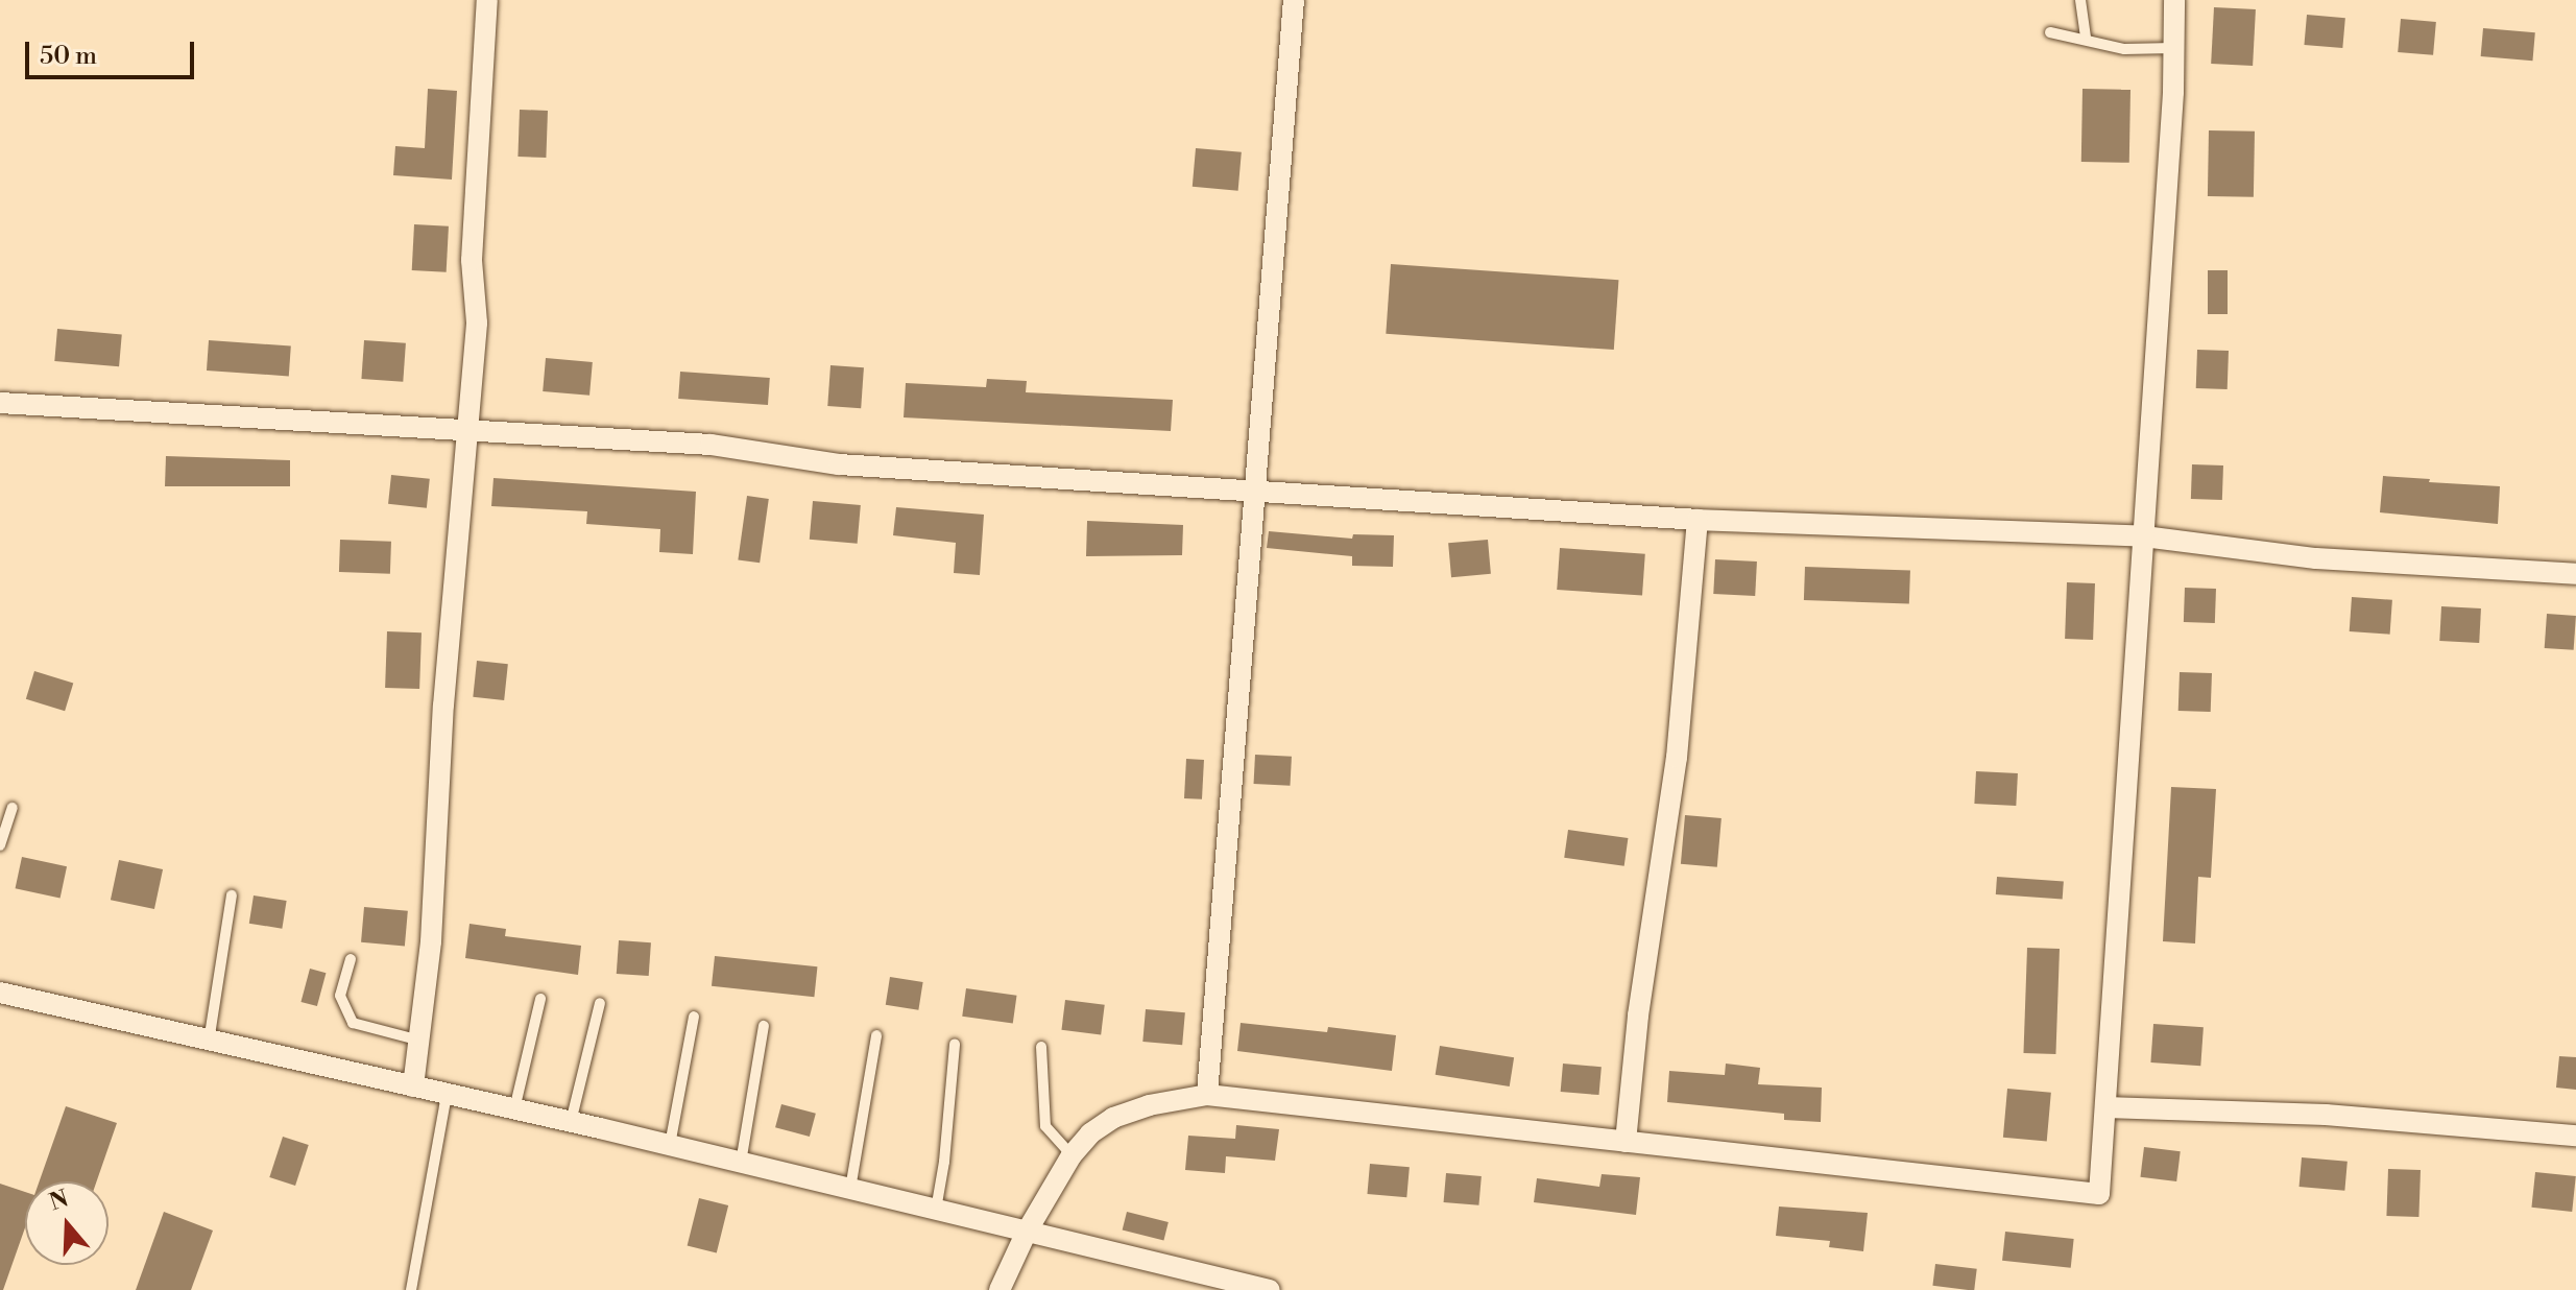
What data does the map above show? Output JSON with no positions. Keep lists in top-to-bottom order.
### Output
{
  "scale_bar": "50 m",
  "north": "top"
}
